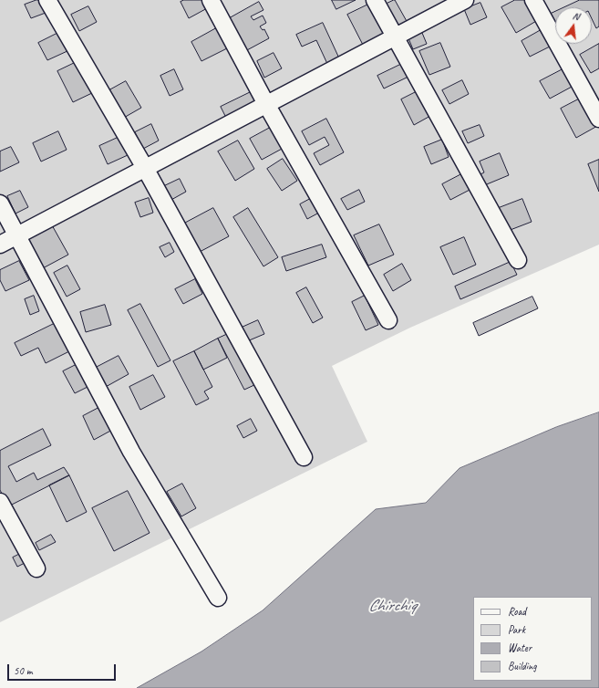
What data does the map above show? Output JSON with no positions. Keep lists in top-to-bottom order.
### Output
{
  "water": ["Chirchiq"],
  "legend": [
    "Road",
    "Park",
    "Water",
    "Building"
  ],
  "scale_bar": "50 m",
  "north": "top"
}
